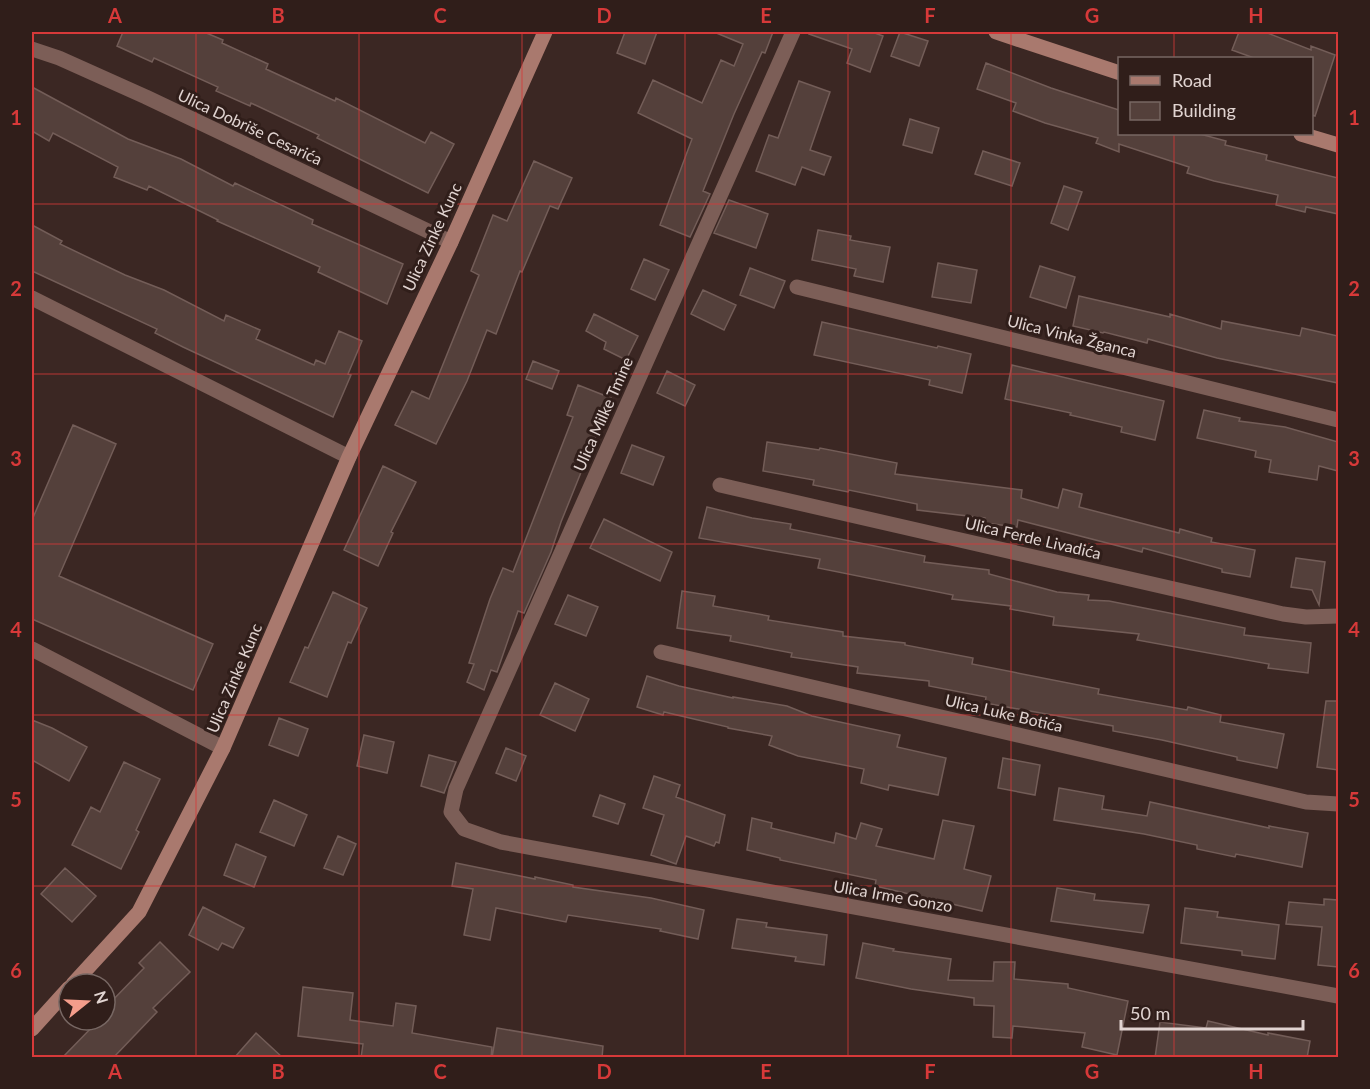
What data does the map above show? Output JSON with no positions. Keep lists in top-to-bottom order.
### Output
{
  "streets": {
    "street": [
      "Ulica Dobriše Cesarića",
      "Ulica Zinke Kunc",
      "Ulica Vinka Žganca",
      "Ulica Milke Tmine",
      "Ulica Ferde Livadića",
      "Ulica Luke Botića",
      "Ulica Irme Gonzo"
    ]
  },
  "crossings": [
    ["Ulica Dobriše Cesarića", "Ulica Zinke Kunc"],
    ["Ulica Milke Tmine", "Ulica Irme Gonzo"]
  ],
  "legend": ["Road", "Building"],
  "scale_bar": "50 m",
  "north": "right",
  "grid": {
    "columns": [
      "A",
      "B",
      "C",
      "D",
      "E",
      "F",
      "G",
      "H"
    ],
    "rows": [
      "1",
      "2",
      "3",
      "4",
      "5",
      "6"
    ]
  }
}
